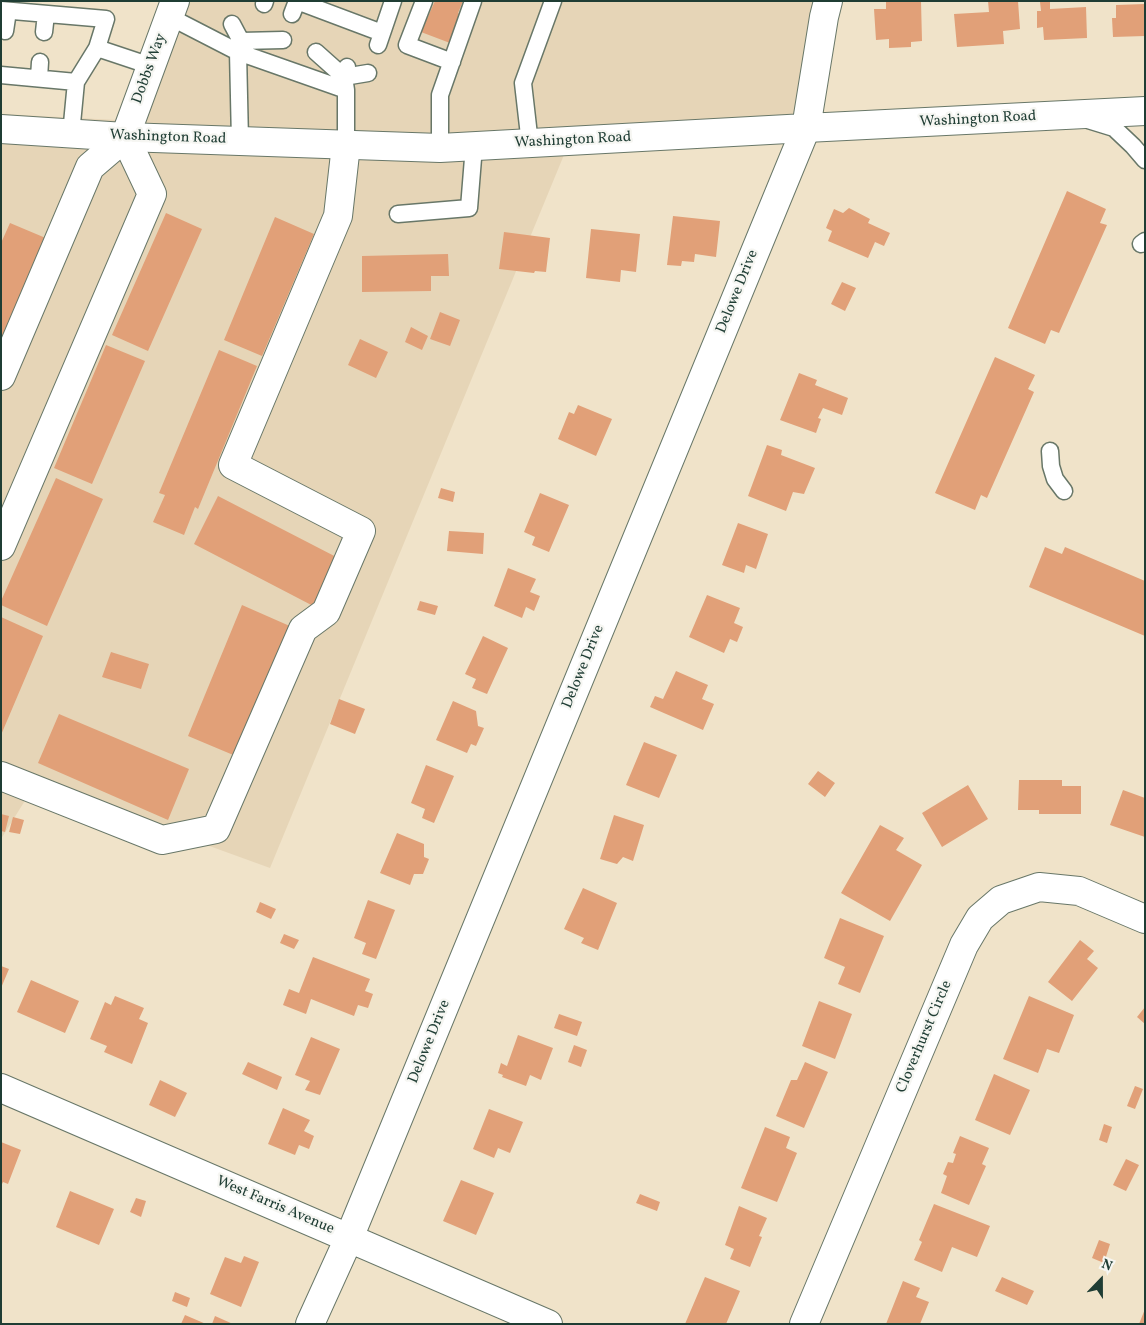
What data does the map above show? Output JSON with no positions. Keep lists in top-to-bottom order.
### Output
{
  "streets": {
    "street": [
      "Dobbs Way",
      "Washington Road",
      "Delowe Drive",
      "Cloverhurst Circle",
      "West Farris Avenue"
    ]
  },
  "crossings": [
    ["Dobbs Way", "Washington Road"],
    ["Washington Road", "Delowe Drive"],
    ["Delowe Drive", "West Farris Avenue"]
  ],
  "north": "top"
}
